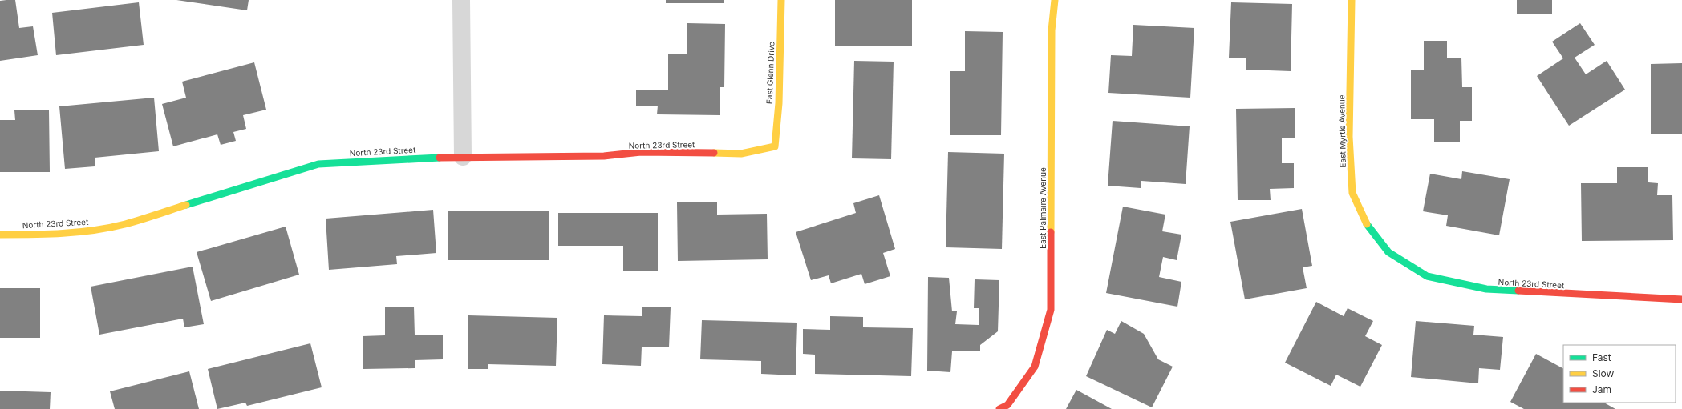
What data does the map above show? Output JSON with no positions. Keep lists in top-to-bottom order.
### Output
{
  "streets": {
    "street": [
      "East Glenn Drive",
      "East Myrtle Avenue",
      "North 23rd Street",
      "East Palmaire Avenue"
    ]
  },
  "crossings": [
    ["East Glenn Drive", "North 23rd Street"],
    ["East Myrtle Avenue", "North 23rd Street"]
  ],
  "legend": ["Fast", "Slow", "Jam"]
}
